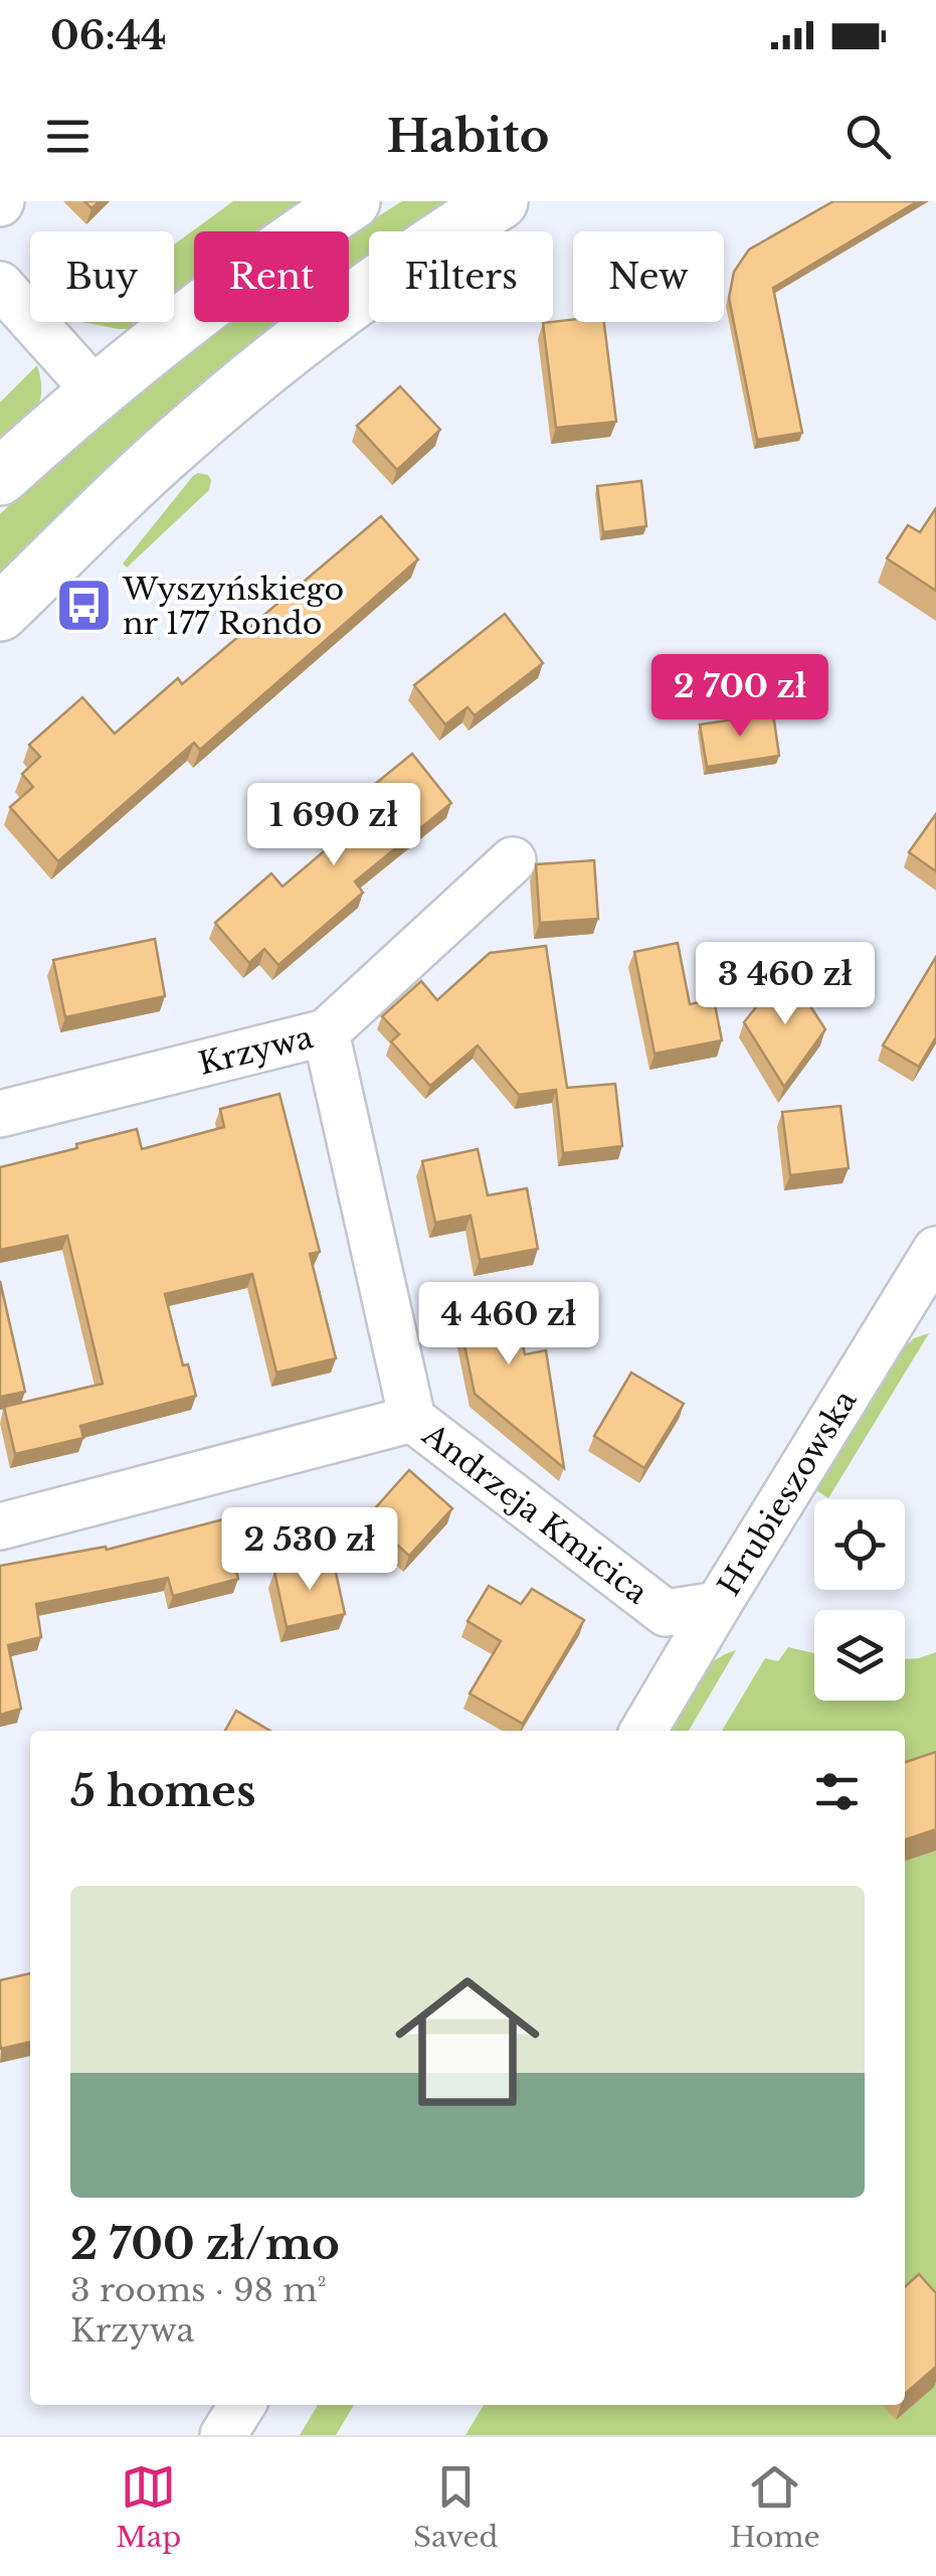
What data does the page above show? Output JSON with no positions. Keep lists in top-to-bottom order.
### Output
{
  "streets": {
    "street": ["Krzywa", "Hrubieszowska", "Andrzeja Kmicica"]
  },
  "crossings": [
    ["Krzywa", "Andrzeja Kmicica"],
    ["Hrubieszowska", "Andrzeja Kmicica"]
  ],
  "places": {
    "bus stop": ["Wyszyńskiego nr 177 Rondo"]
  },
  "page": {
    "status": "06:44",
    "header": "Habito",
    "chip": [
      "Buy",
      "Rent",
      "Filters",
      "New"
    ],
    "price": [
      "2 700 zł",
      "1 690 zł",
      "3 460 zł",
      "4 460 zł",
      "2 530 zł"
    ],
    "heading": "5 homes",
    "list": [
      {
        "name": "2 700 zł/mo",
        "note": "3 rooms · 98 m² · Krzywa"
      }
    ],
    "tabs": ["Map", "Saved", "Home"]
  }
}
